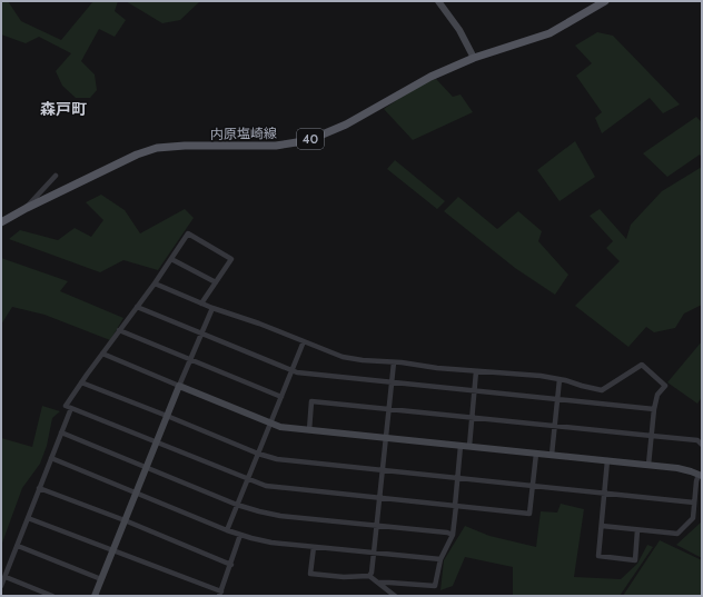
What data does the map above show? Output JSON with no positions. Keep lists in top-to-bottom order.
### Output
{
  "streets": {
    "main road": ["内原塩崎線", "40"]
  },
  "districts": ["森戸町"]
}
